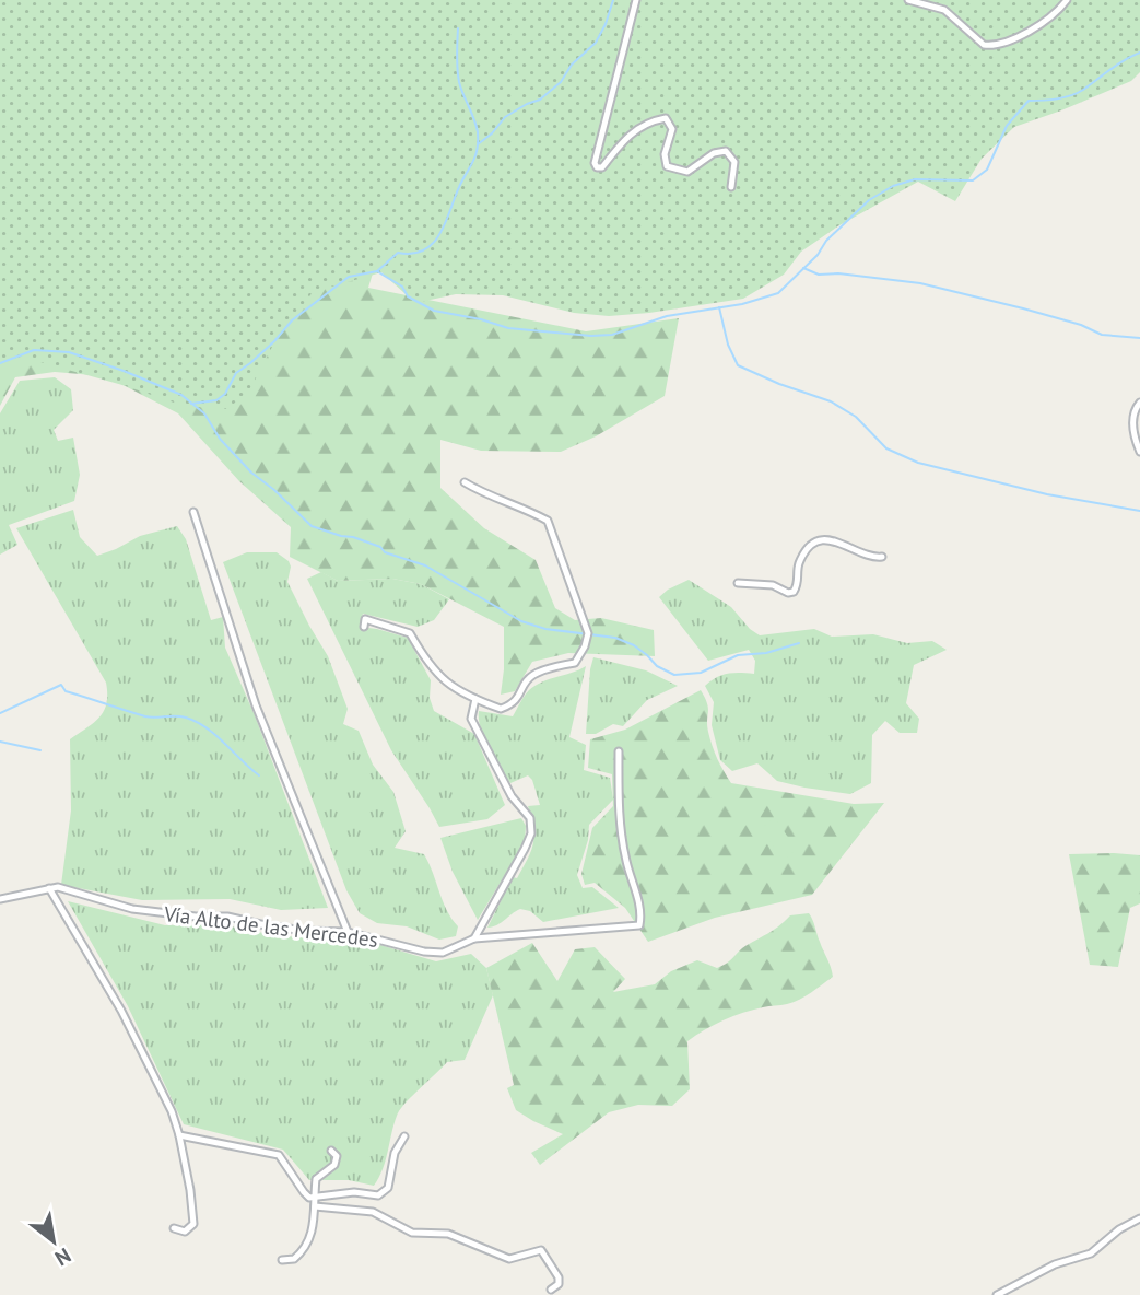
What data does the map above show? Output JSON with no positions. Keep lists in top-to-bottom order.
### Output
{
  "streets": {
    "street": ["Vía Alto de las Mercedes"]
  },
  "north": "bottom right"
}
